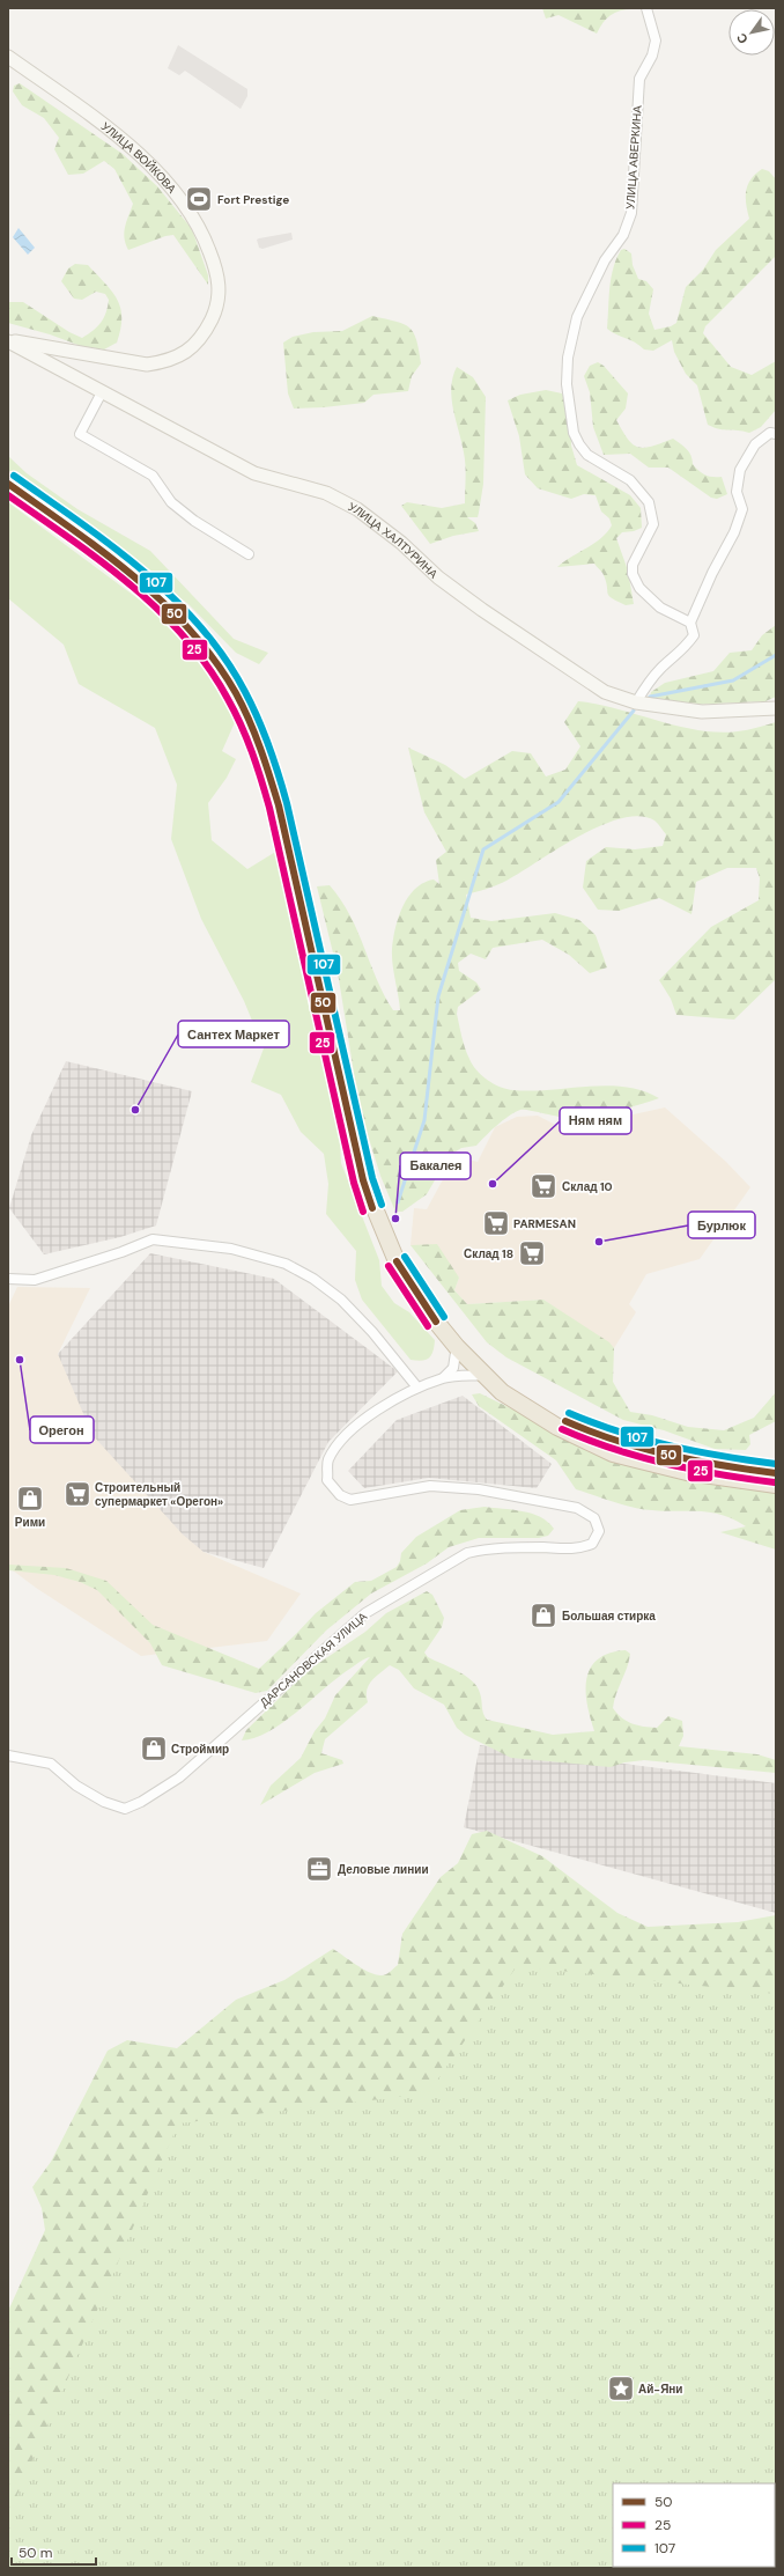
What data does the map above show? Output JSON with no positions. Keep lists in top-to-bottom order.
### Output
{
  "streets": {
    "street": [
      "УЛИЦА АВЕРКИНА",
      "УЛИЦА ВОЙКОВА",
      "УЛИЦА ХАЛТУРИНА",
      "ДАРСАНОВСКАЯ УЛИЦА"
    ]
  },
  "crossings": [
    ["УЛИЦА ВОЙКОВА", "УЛИЦА ХАЛТУРИНА"]
  ],
  "places": {
    "sports": ["Fort Prestige"],
    "other": [
      "Сантех Маркет",
      "Ням ням",
      "Бакалея",
      "Бурлюк",
      "Орегон"
    ],
    "supermarket": [
      "Склад 10",
      "PARMESAN",
      "Склад 18",
      "Строительный супермаркет «Орегон»"
    ],
    "shop": ["Рими", "Большая стирка", "Строймир"],
    "office": ["Деловые линии"],
    "place": ["Ай-Яни"]
  },
  "lines": ["transit line 107", "transit line 50", "transit line 25"],
  "legend": ["50", "25", "107"],
  "scale_bar": "50 m",
  "north": "bottom left"
}
